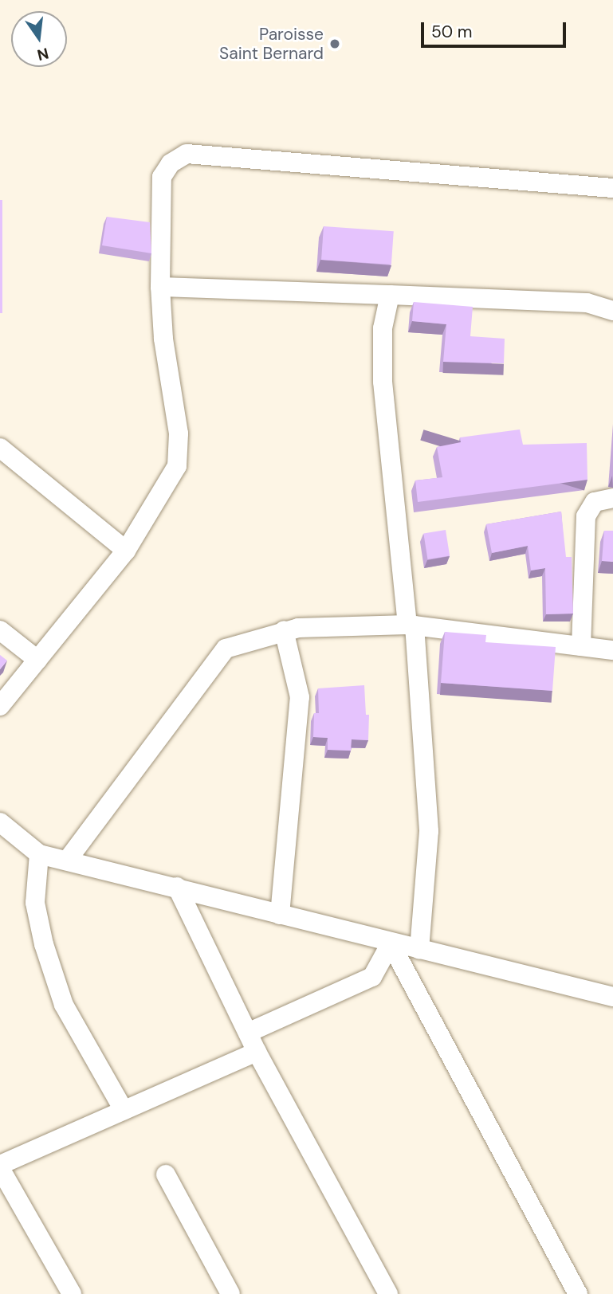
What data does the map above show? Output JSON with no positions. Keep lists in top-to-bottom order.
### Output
{
  "places": ["Paroisse Saint Bernard"],
  "scale_bar": "50 m",
  "north": "bottom"
}
